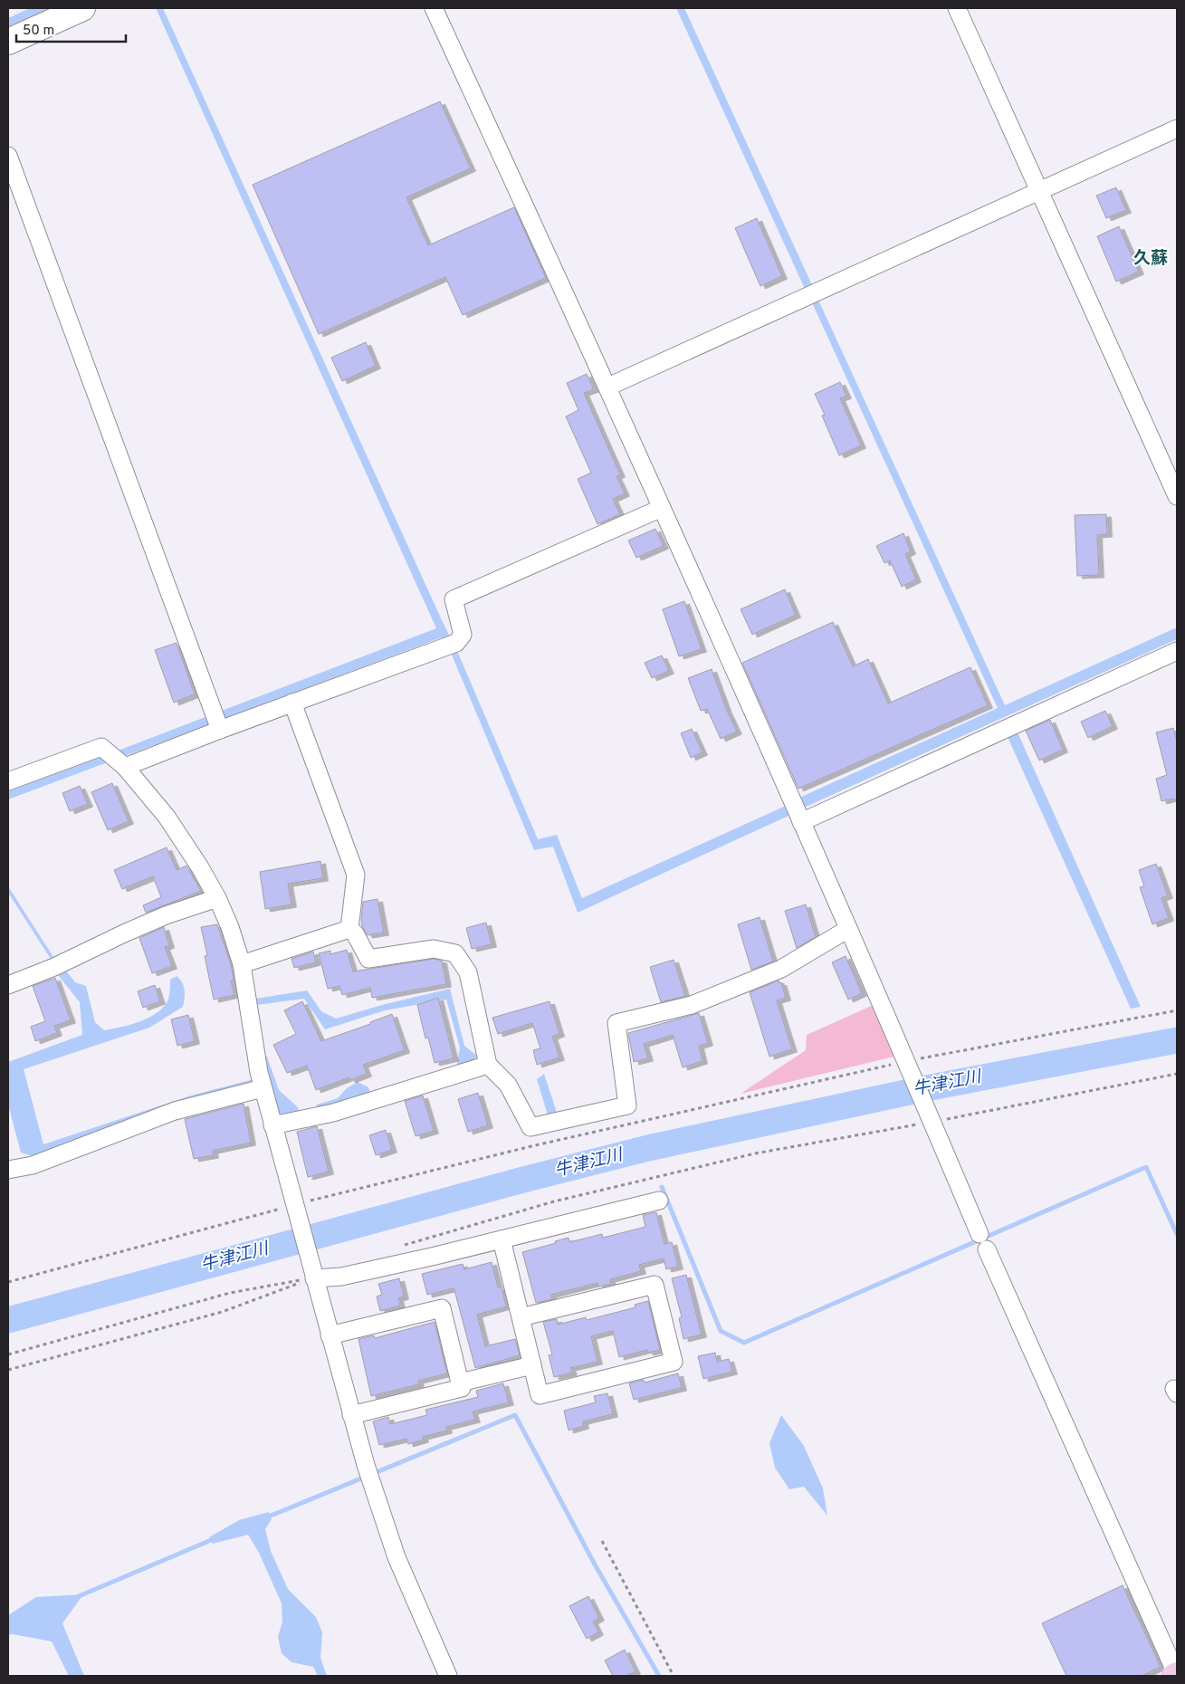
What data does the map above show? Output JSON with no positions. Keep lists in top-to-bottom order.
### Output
{
  "districts": ["久蘇"],
  "water": ["牛津江川"],
  "scale_bar": "50 m"
}
